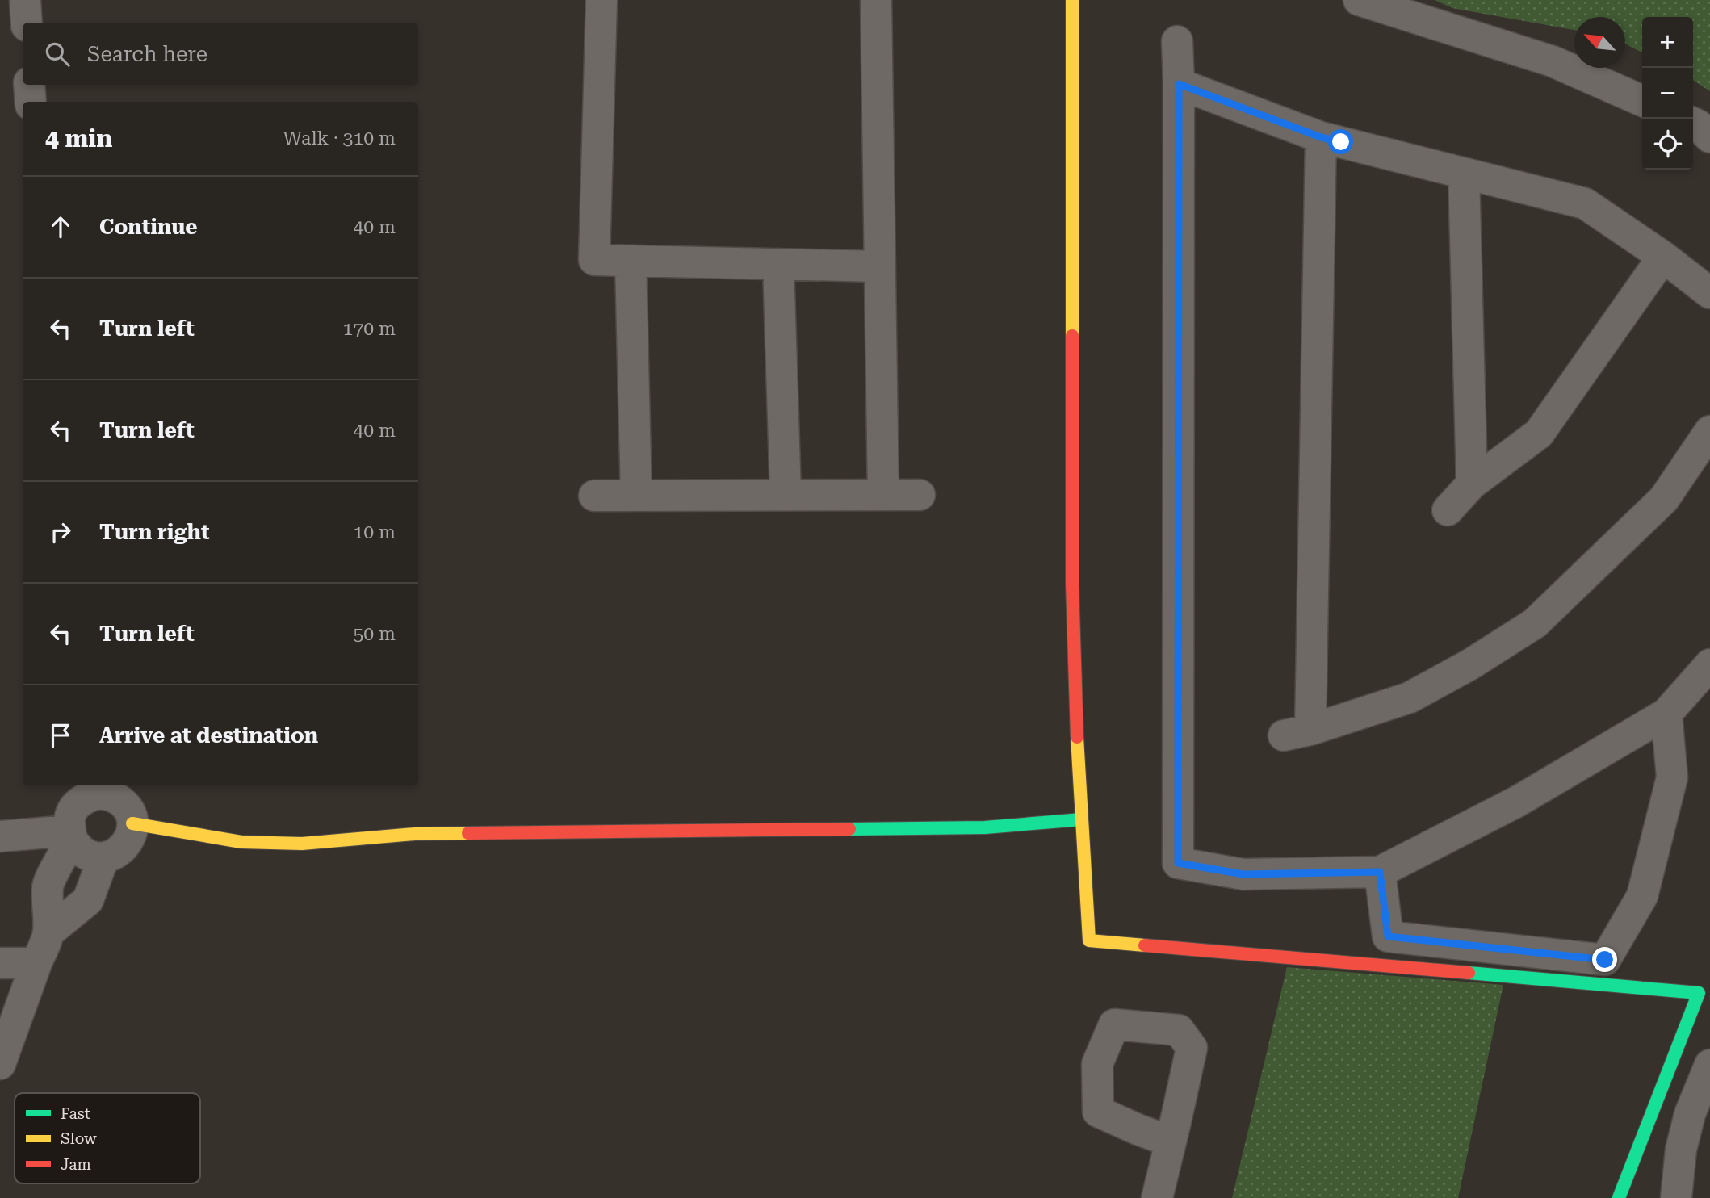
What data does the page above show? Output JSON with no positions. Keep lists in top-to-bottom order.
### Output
{
  "legend": ["Fast", "Slow", "Jam"],
  "north": "top left",
  "page": {
    "map_buttons": ["+", "−"],
    "search": "Search here",
    "heading": ["4 min", "Walk · 310 m"],
    "list": [
      ["Continue", "40 m"],
      ["Turn left", "170 m"],
      ["Turn left", "40 m"],
      ["Turn right", "10 m"],
      ["Turn left", "50 m"],
      "Arrive at destination"
    ]
  }
}
